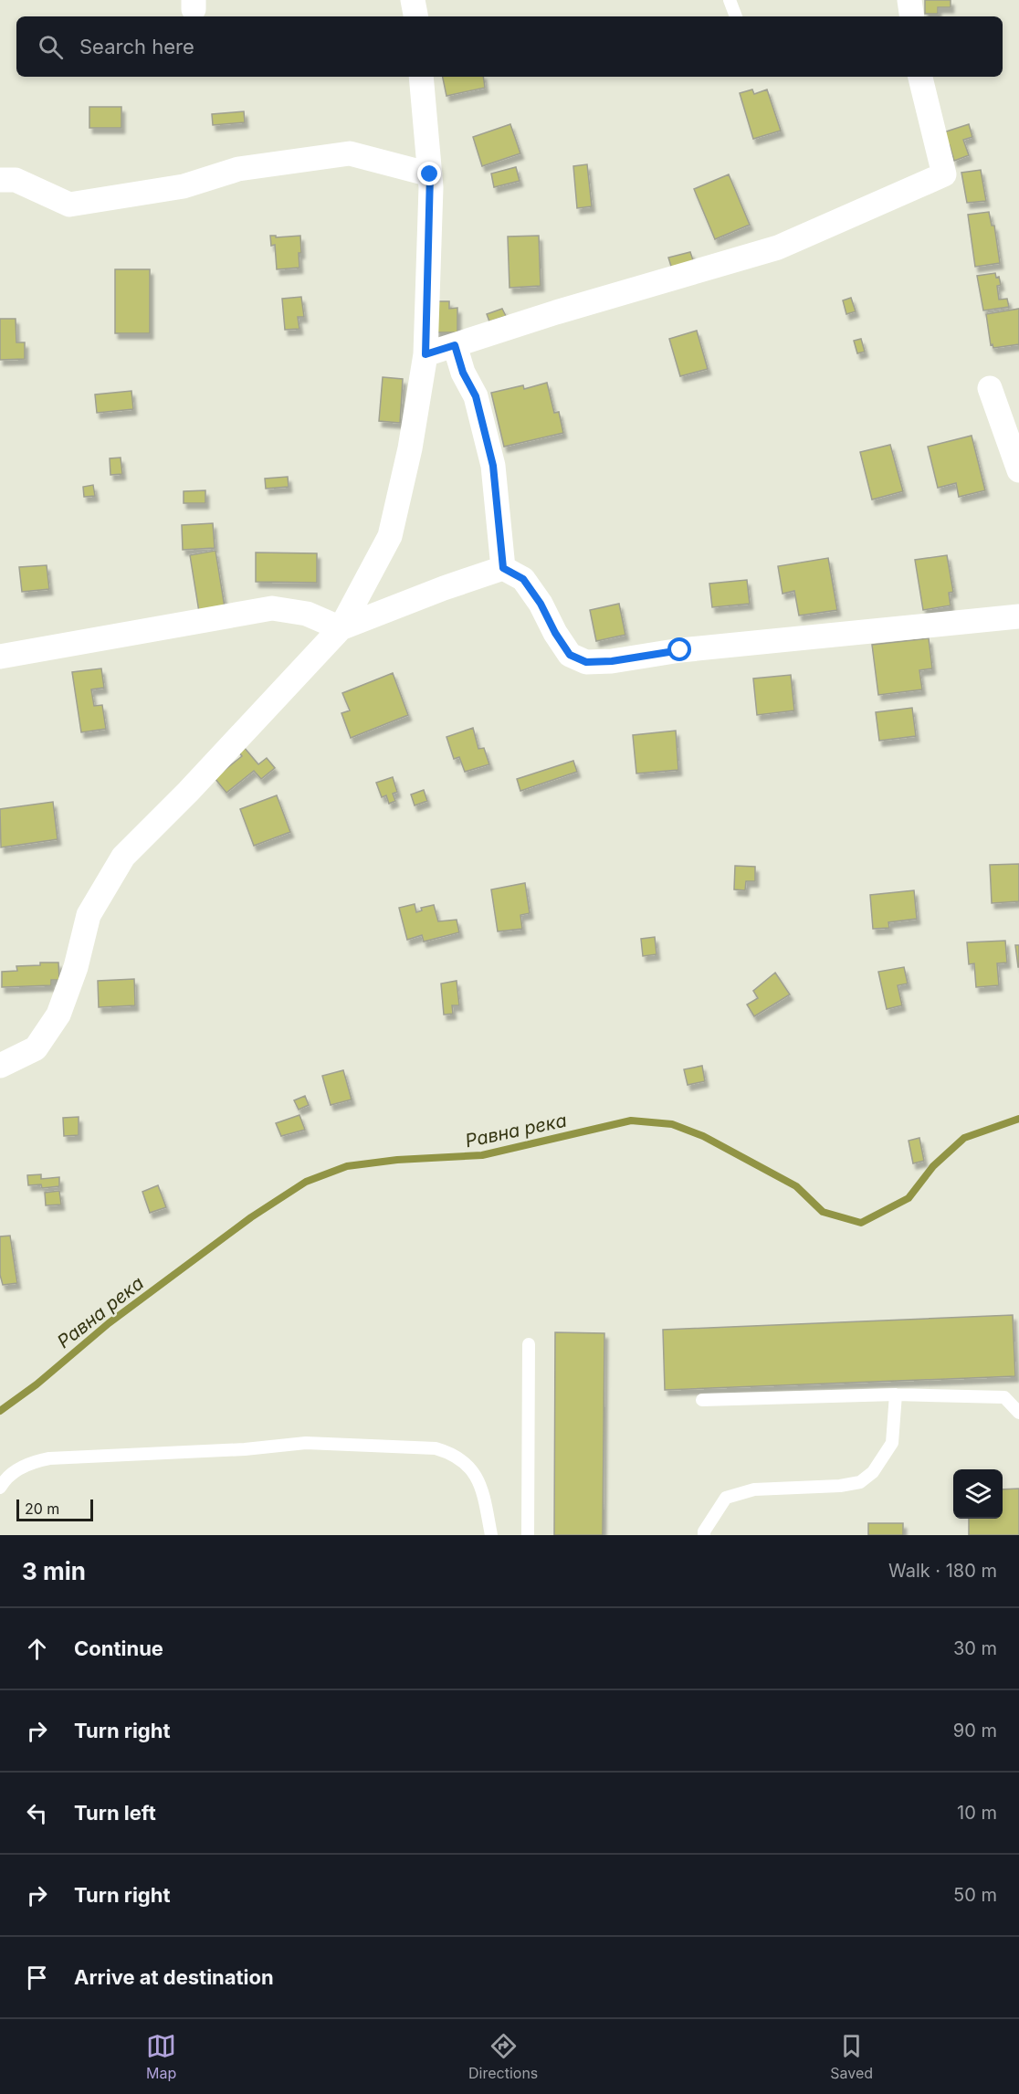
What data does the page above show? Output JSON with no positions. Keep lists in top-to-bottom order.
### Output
{
  "water": ["Равна река"],
  "scale_bar": "20 m",
  "page": {
    "search": "Search here",
    "scale": "20 m",
    "heading": ["3 min", "Walk · 180 m"],
    "list": [
      ["Continue", "30 m"],
      ["Turn right", "90 m"],
      ["Turn left", "10 m"],
      ["Turn right", "50 m"],
      "Arrive at destination"
    ],
    "nav": ["Map", "Directions", "Saved"]
  }
}
